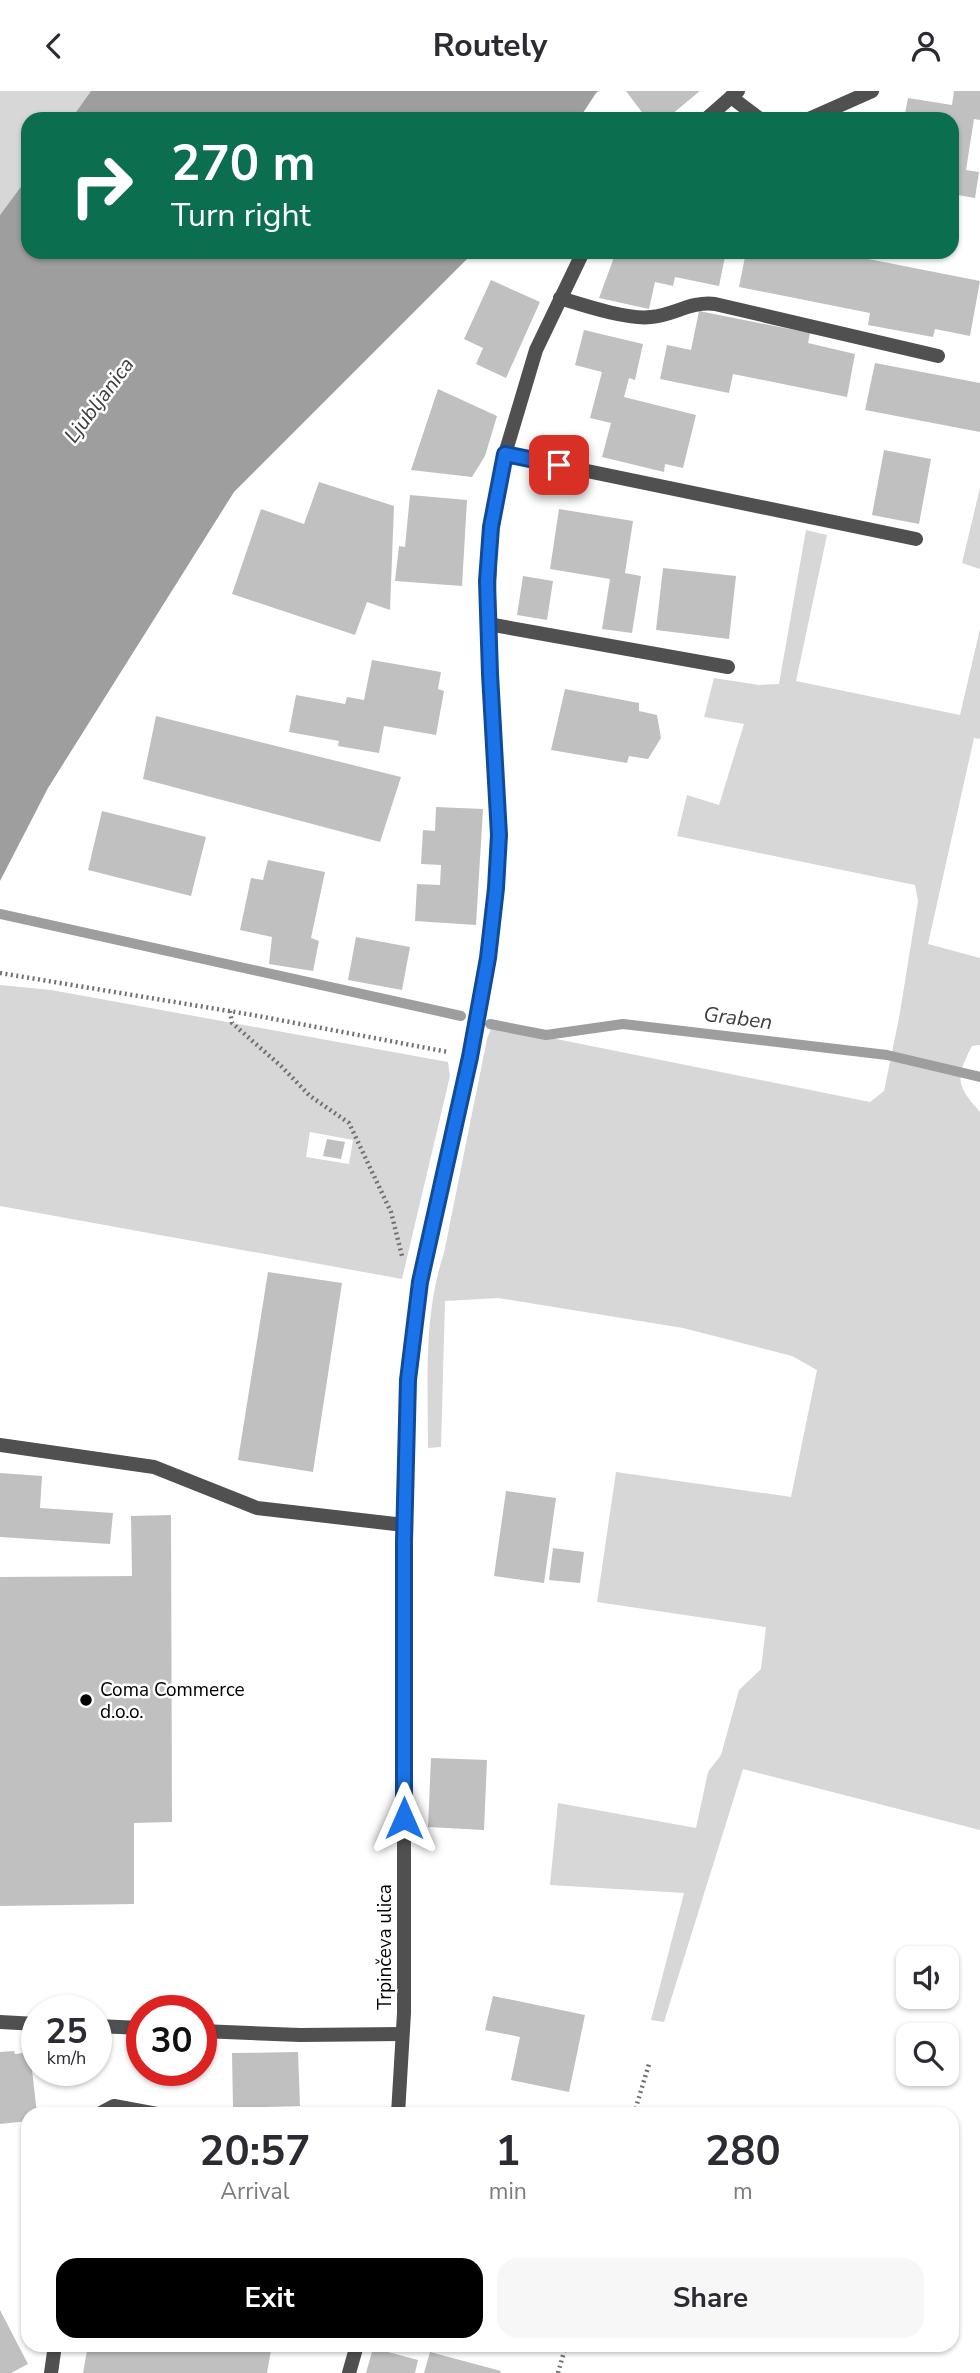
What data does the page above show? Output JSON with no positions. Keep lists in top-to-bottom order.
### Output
{
  "streets": {
    "street": ["Trpinčeva ulica"]
  },
  "water": ["Ljubljanica", "Graben"],
  "places": ["Coma Commerce d.o.o."],
  "page": {
    "header": "Routely",
    "turn": ["270 m", "Turn right"],
    "speed": "25 km/h",
    "limit": "30",
    "eta": [
      "20:57",
      "Arrival",
      "1",
      "min",
      "280",
      "m"
    ],
    "buttons": ["Exit", "Share"]
  }
}
